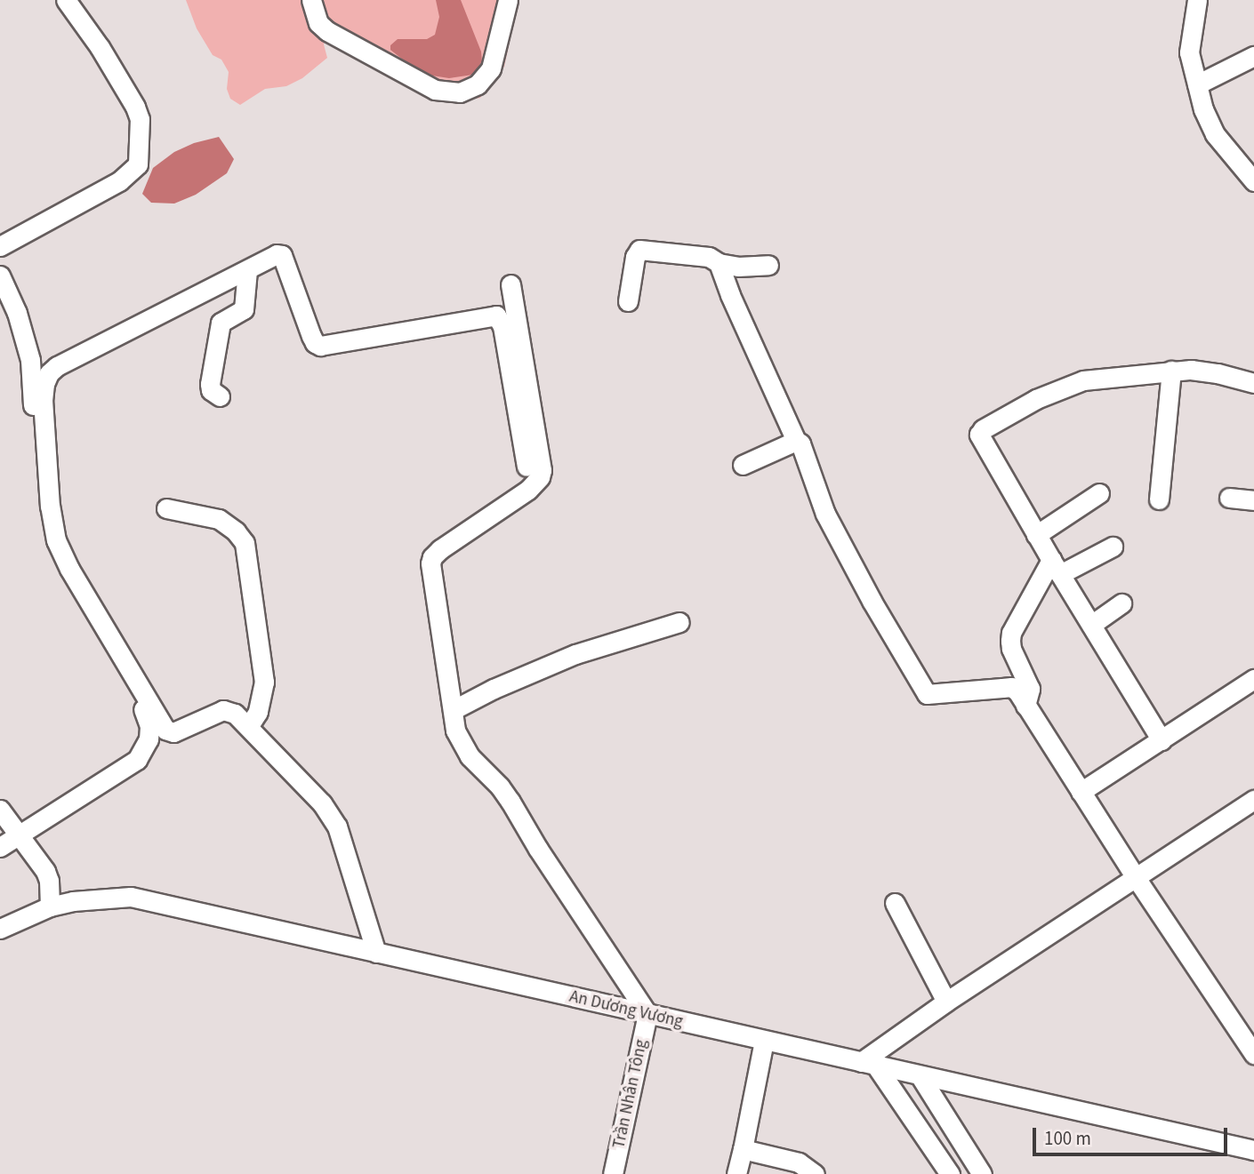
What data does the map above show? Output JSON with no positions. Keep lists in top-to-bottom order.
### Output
{
  "streets": {
    "street": ["An Dương Vương", "Trần Nhân Tông"]
  },
  "crossings": [
    ["An Dương Vương", "Trần Nhân Tông"]
  ],
  "scale_bar": "100 m"
}
